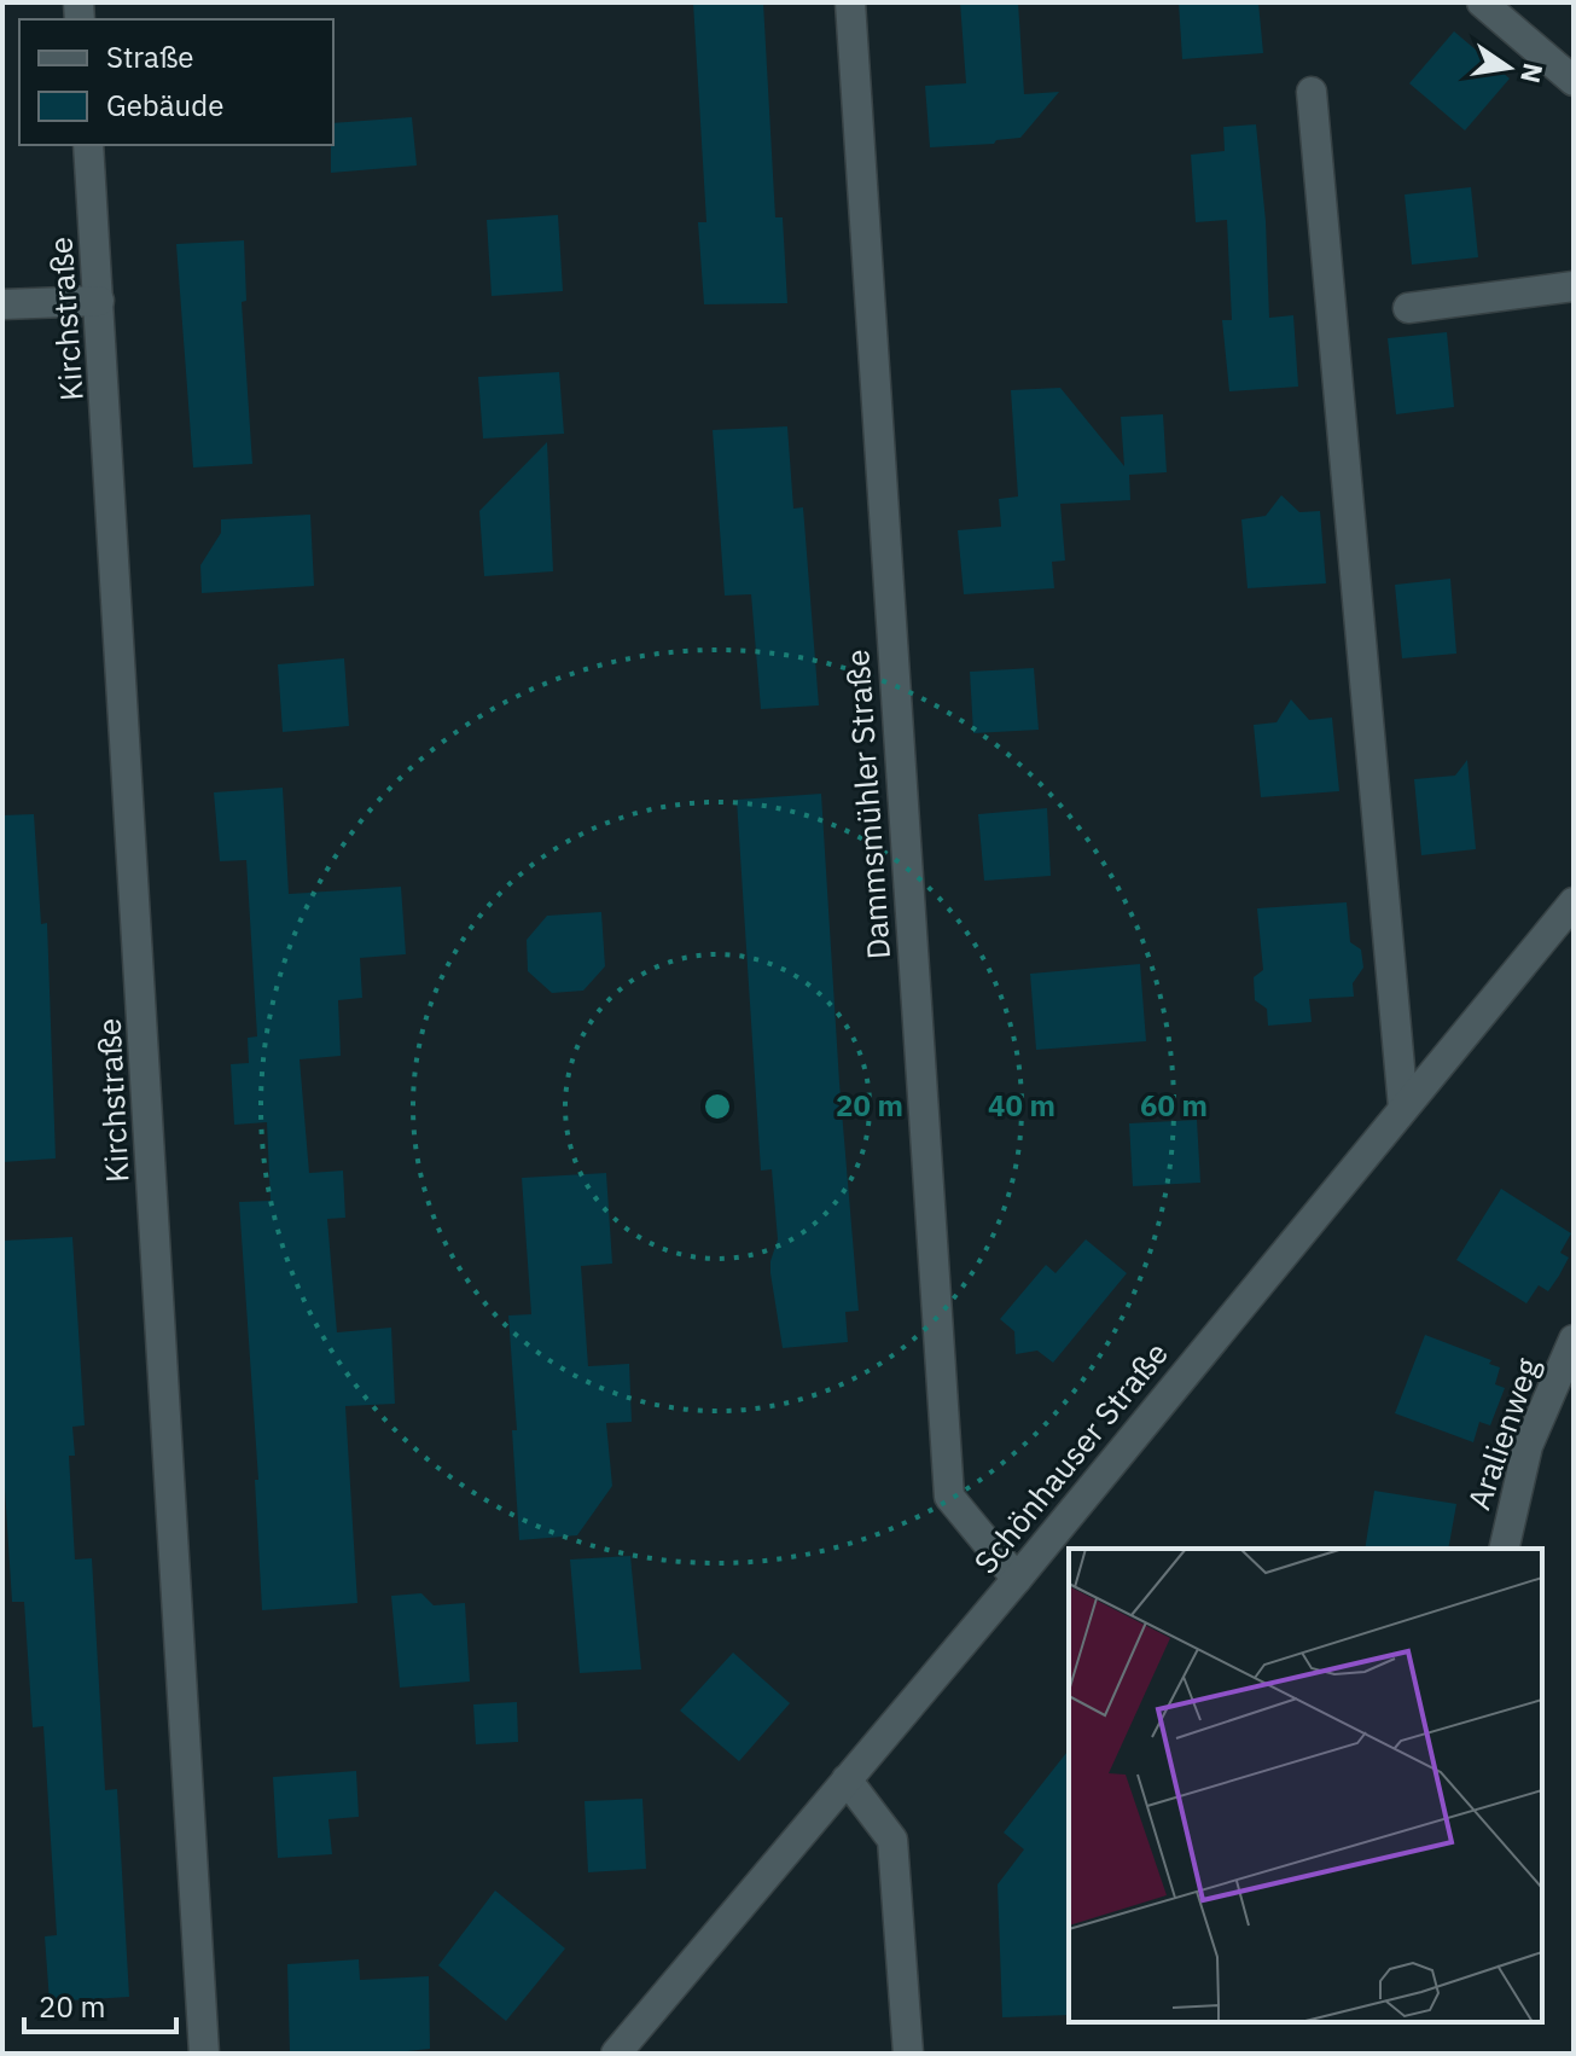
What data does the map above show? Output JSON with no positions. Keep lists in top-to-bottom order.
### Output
{
  "streets": {
    "street": [
      "Kirchstraße",
      "Dammsmühler Straße",
      "Aralienweg",
      "Schönhauser Straße"
    ]
  },
  "crossings": [
    ["Dammsmühler Straße", "Schönhauser Straße"]
  ],
  "legend": ["Straße", "Gebäude"],
  "scale_bar": "20 m",
  "north": "right",
  "rings": ["20 m", "40 m", "60 m"]
}
